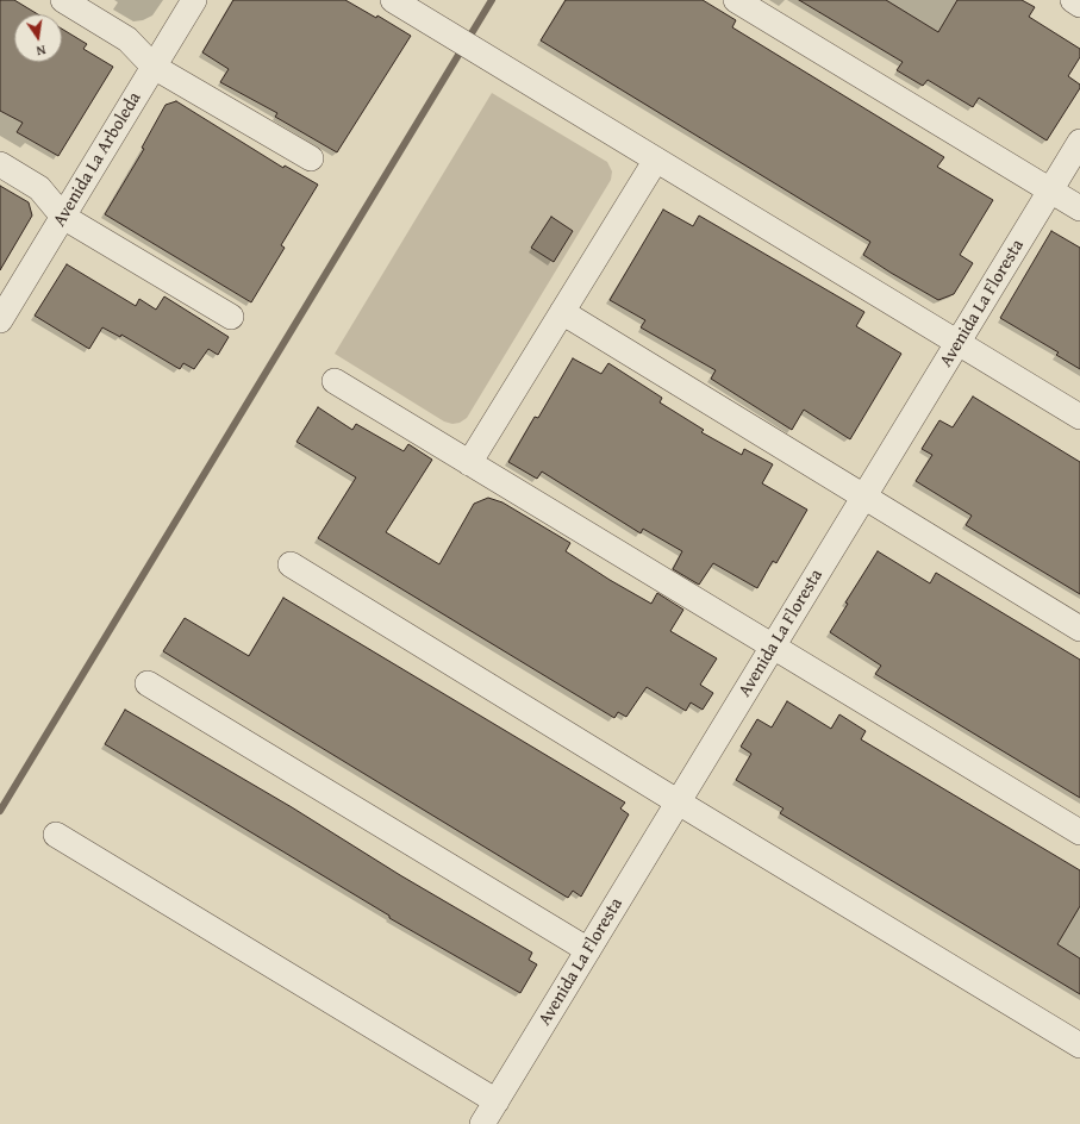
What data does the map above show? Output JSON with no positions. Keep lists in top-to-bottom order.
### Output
{
  "streets": {
    "street": ["Avenida La Arboleda", "Avenida La Floresta"]
  },
  "north": "bottom"
}
